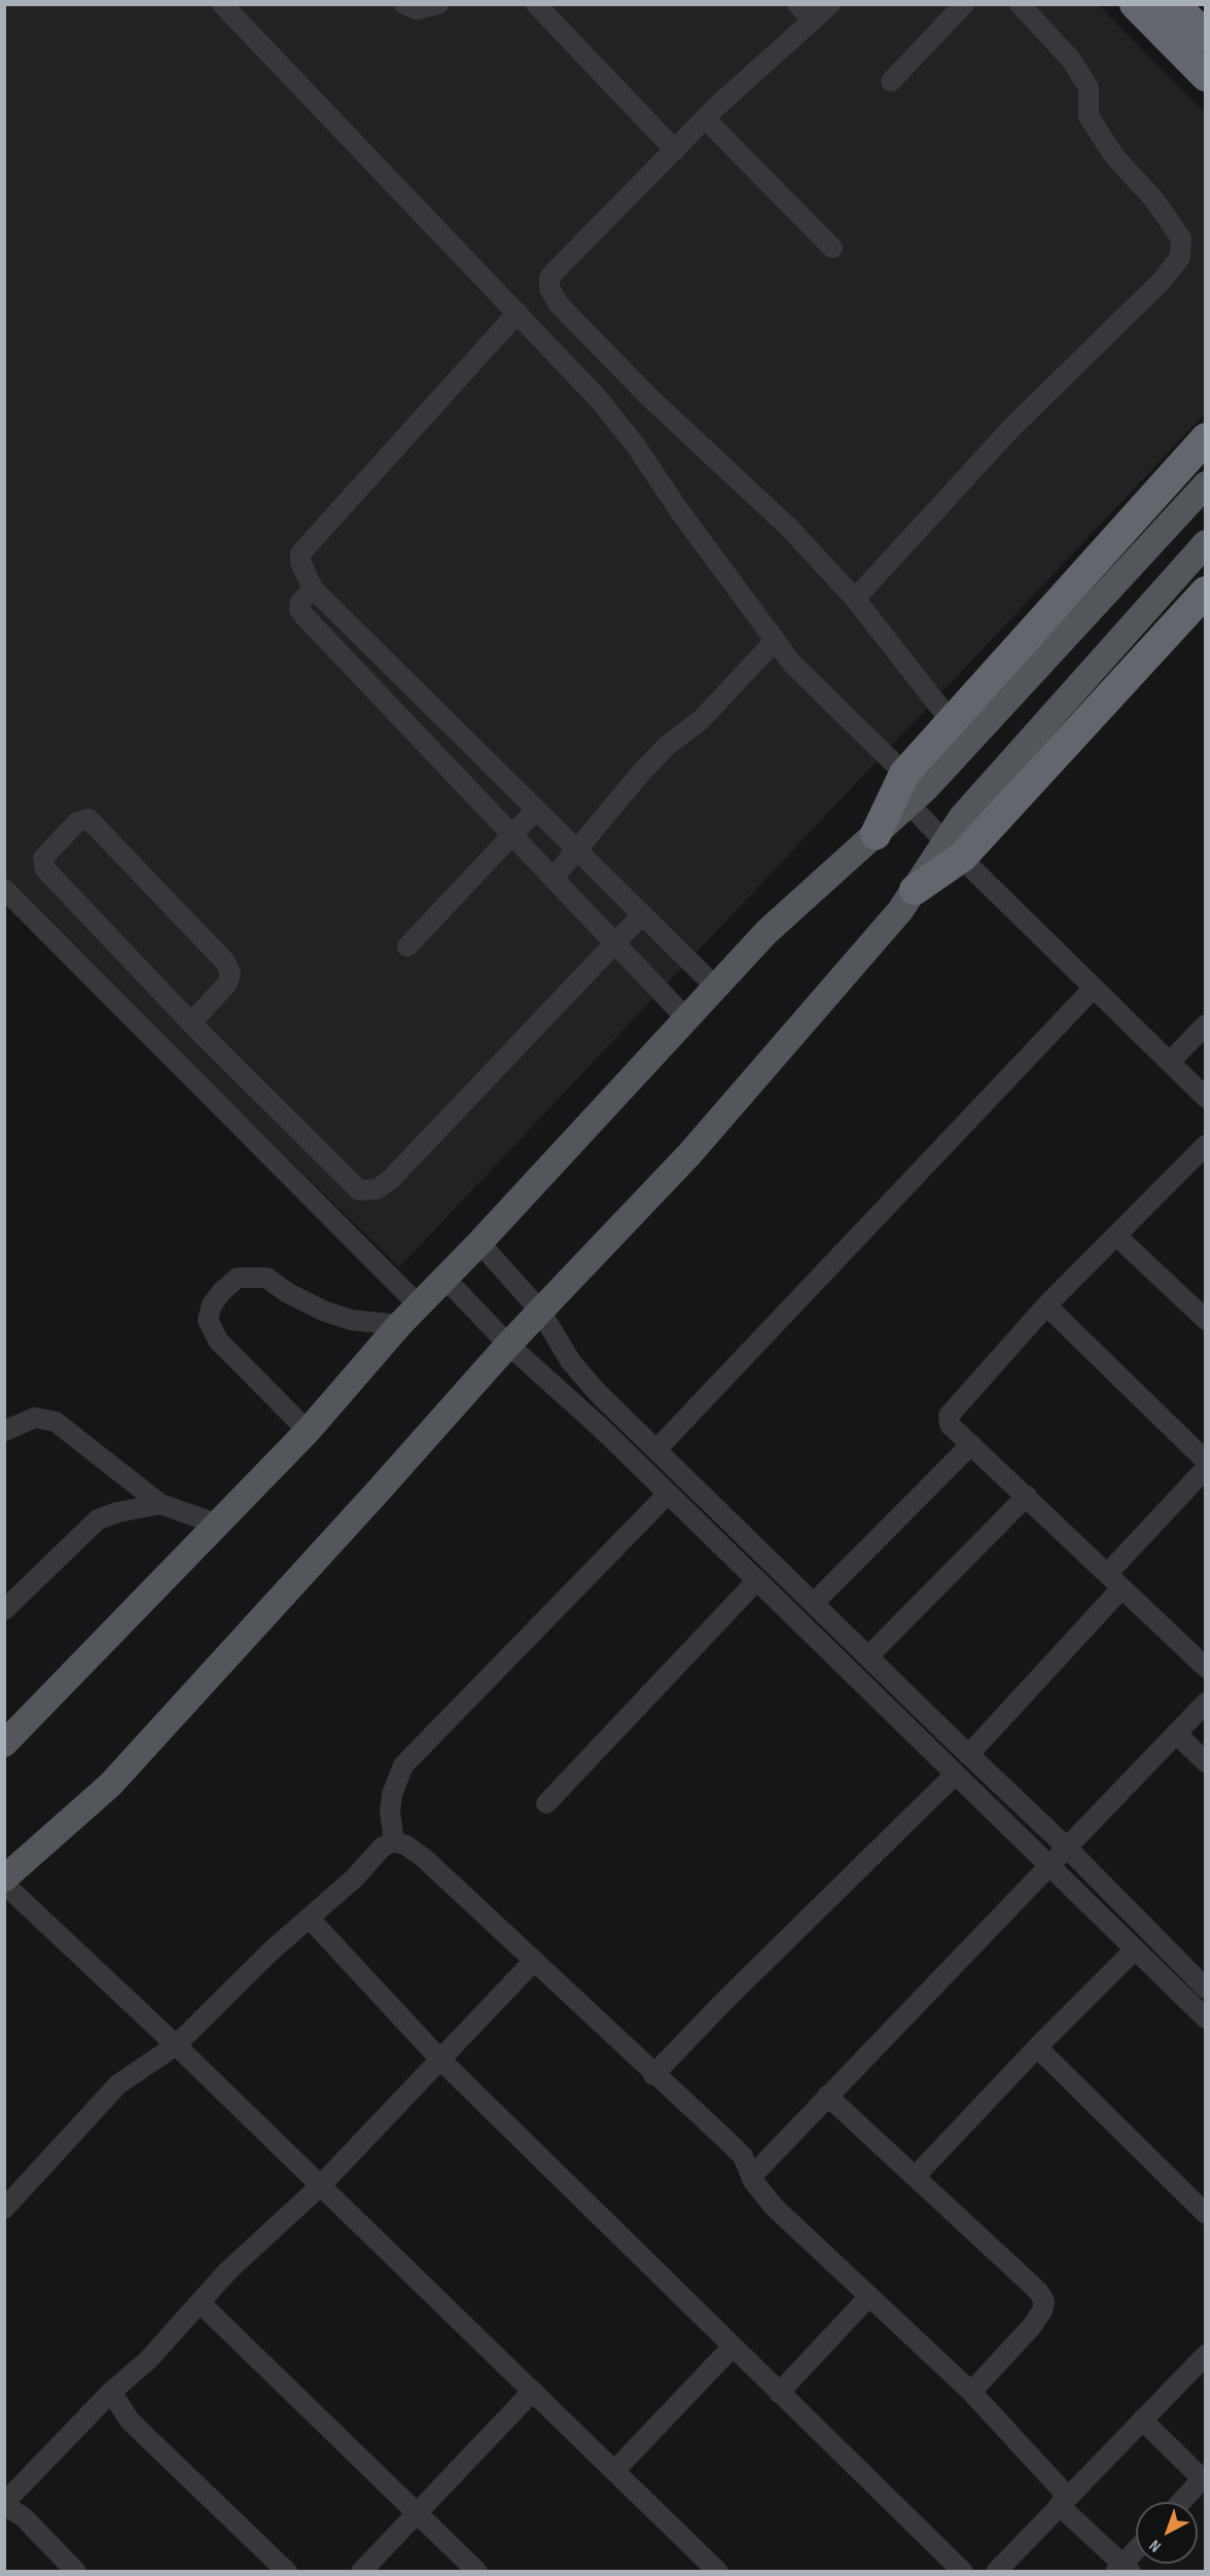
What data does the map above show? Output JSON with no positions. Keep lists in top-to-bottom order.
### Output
{
  "north": "bottom left"
}
